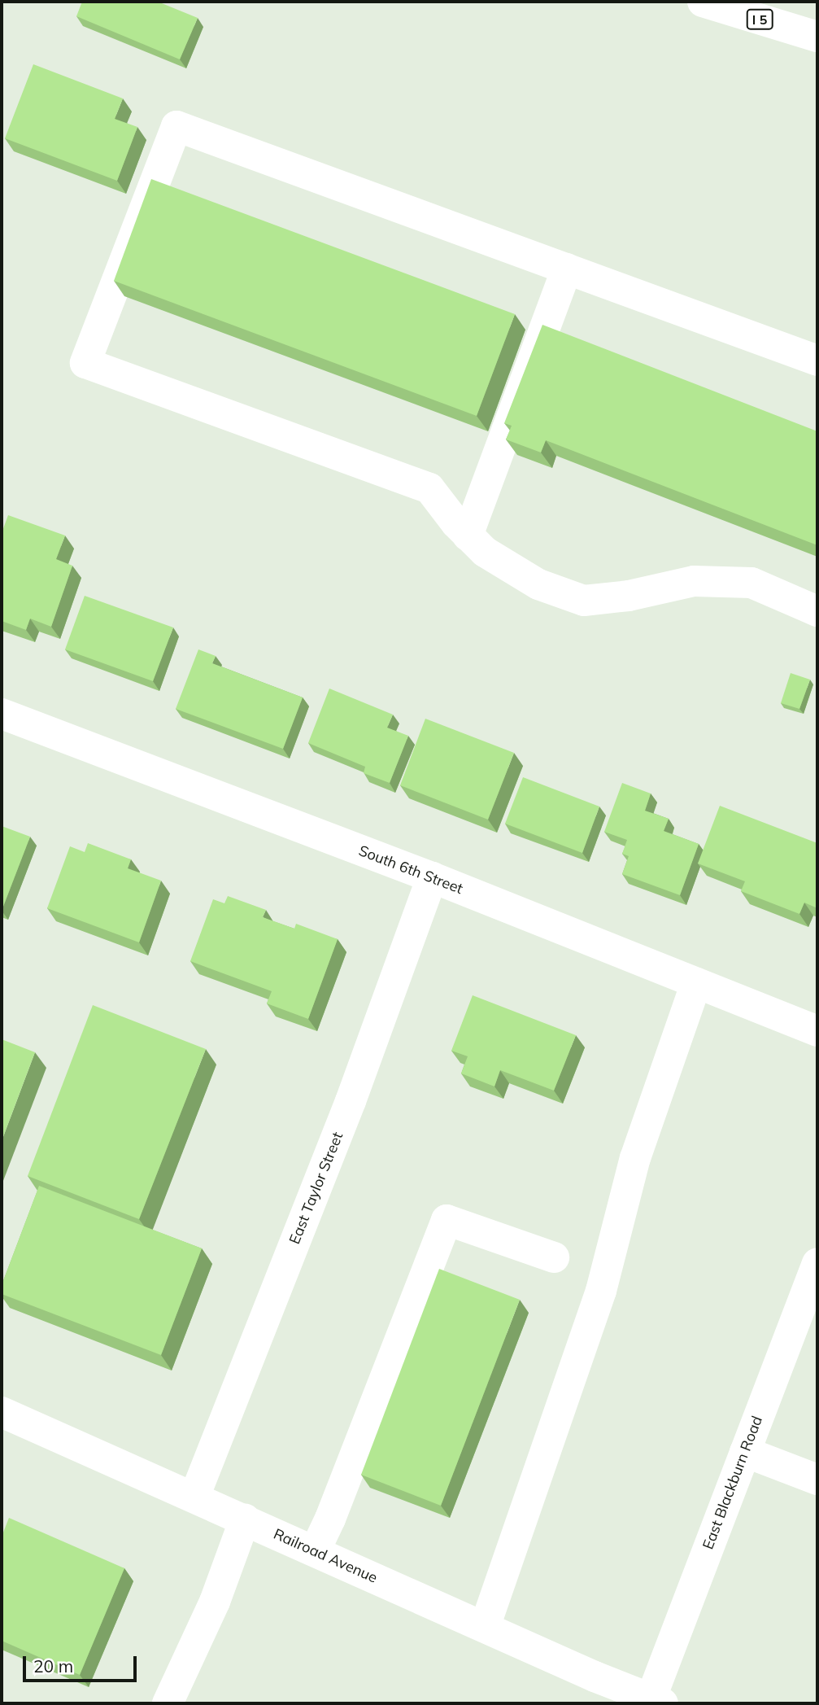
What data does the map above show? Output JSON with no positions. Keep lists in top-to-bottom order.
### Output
{
  "streets": {
    "main road": [
      "I 5",
      "South 6th Street",
      "East Taylor Street",
      "East Blackburn Road",
      "Railroad Avenue"
    ]
  },
  "crossings": [
    ["South 6th Street", "East Taylor Street"],
    ["East Taylor Street", "Railroad Avenue"],
    ["East Blackburn Road", "Railroad Avenue"]
  ],
  "scale_bar": "20 m"
}
